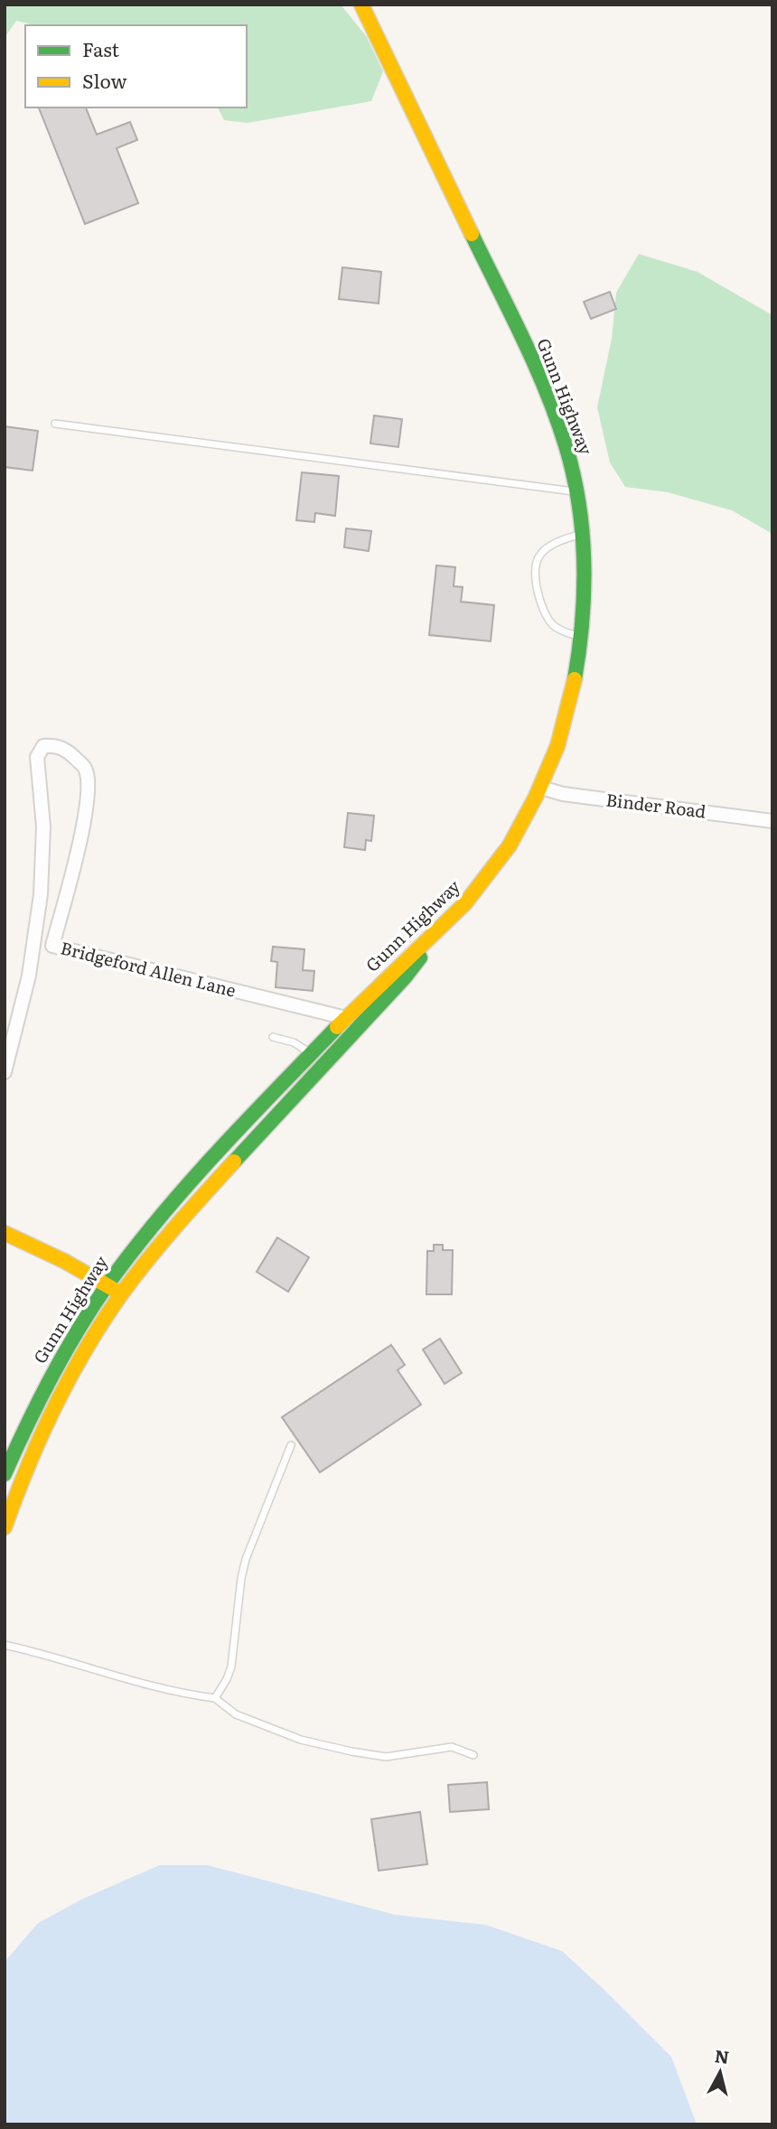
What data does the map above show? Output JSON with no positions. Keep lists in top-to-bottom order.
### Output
{
  "streets": {
    "main road": ["Gunn Highway"],
    "street": ["Binder Road", "Bridgeford Allen Lane"]
  },
  "crossings": [
    ["Gunn Highway", "Binder Road"],
    ["Gunn Highway", "Bridgeford Allen Lane"]
  ],
  "legend": ["Fast", "Slow"],
  "north": "top"
}
